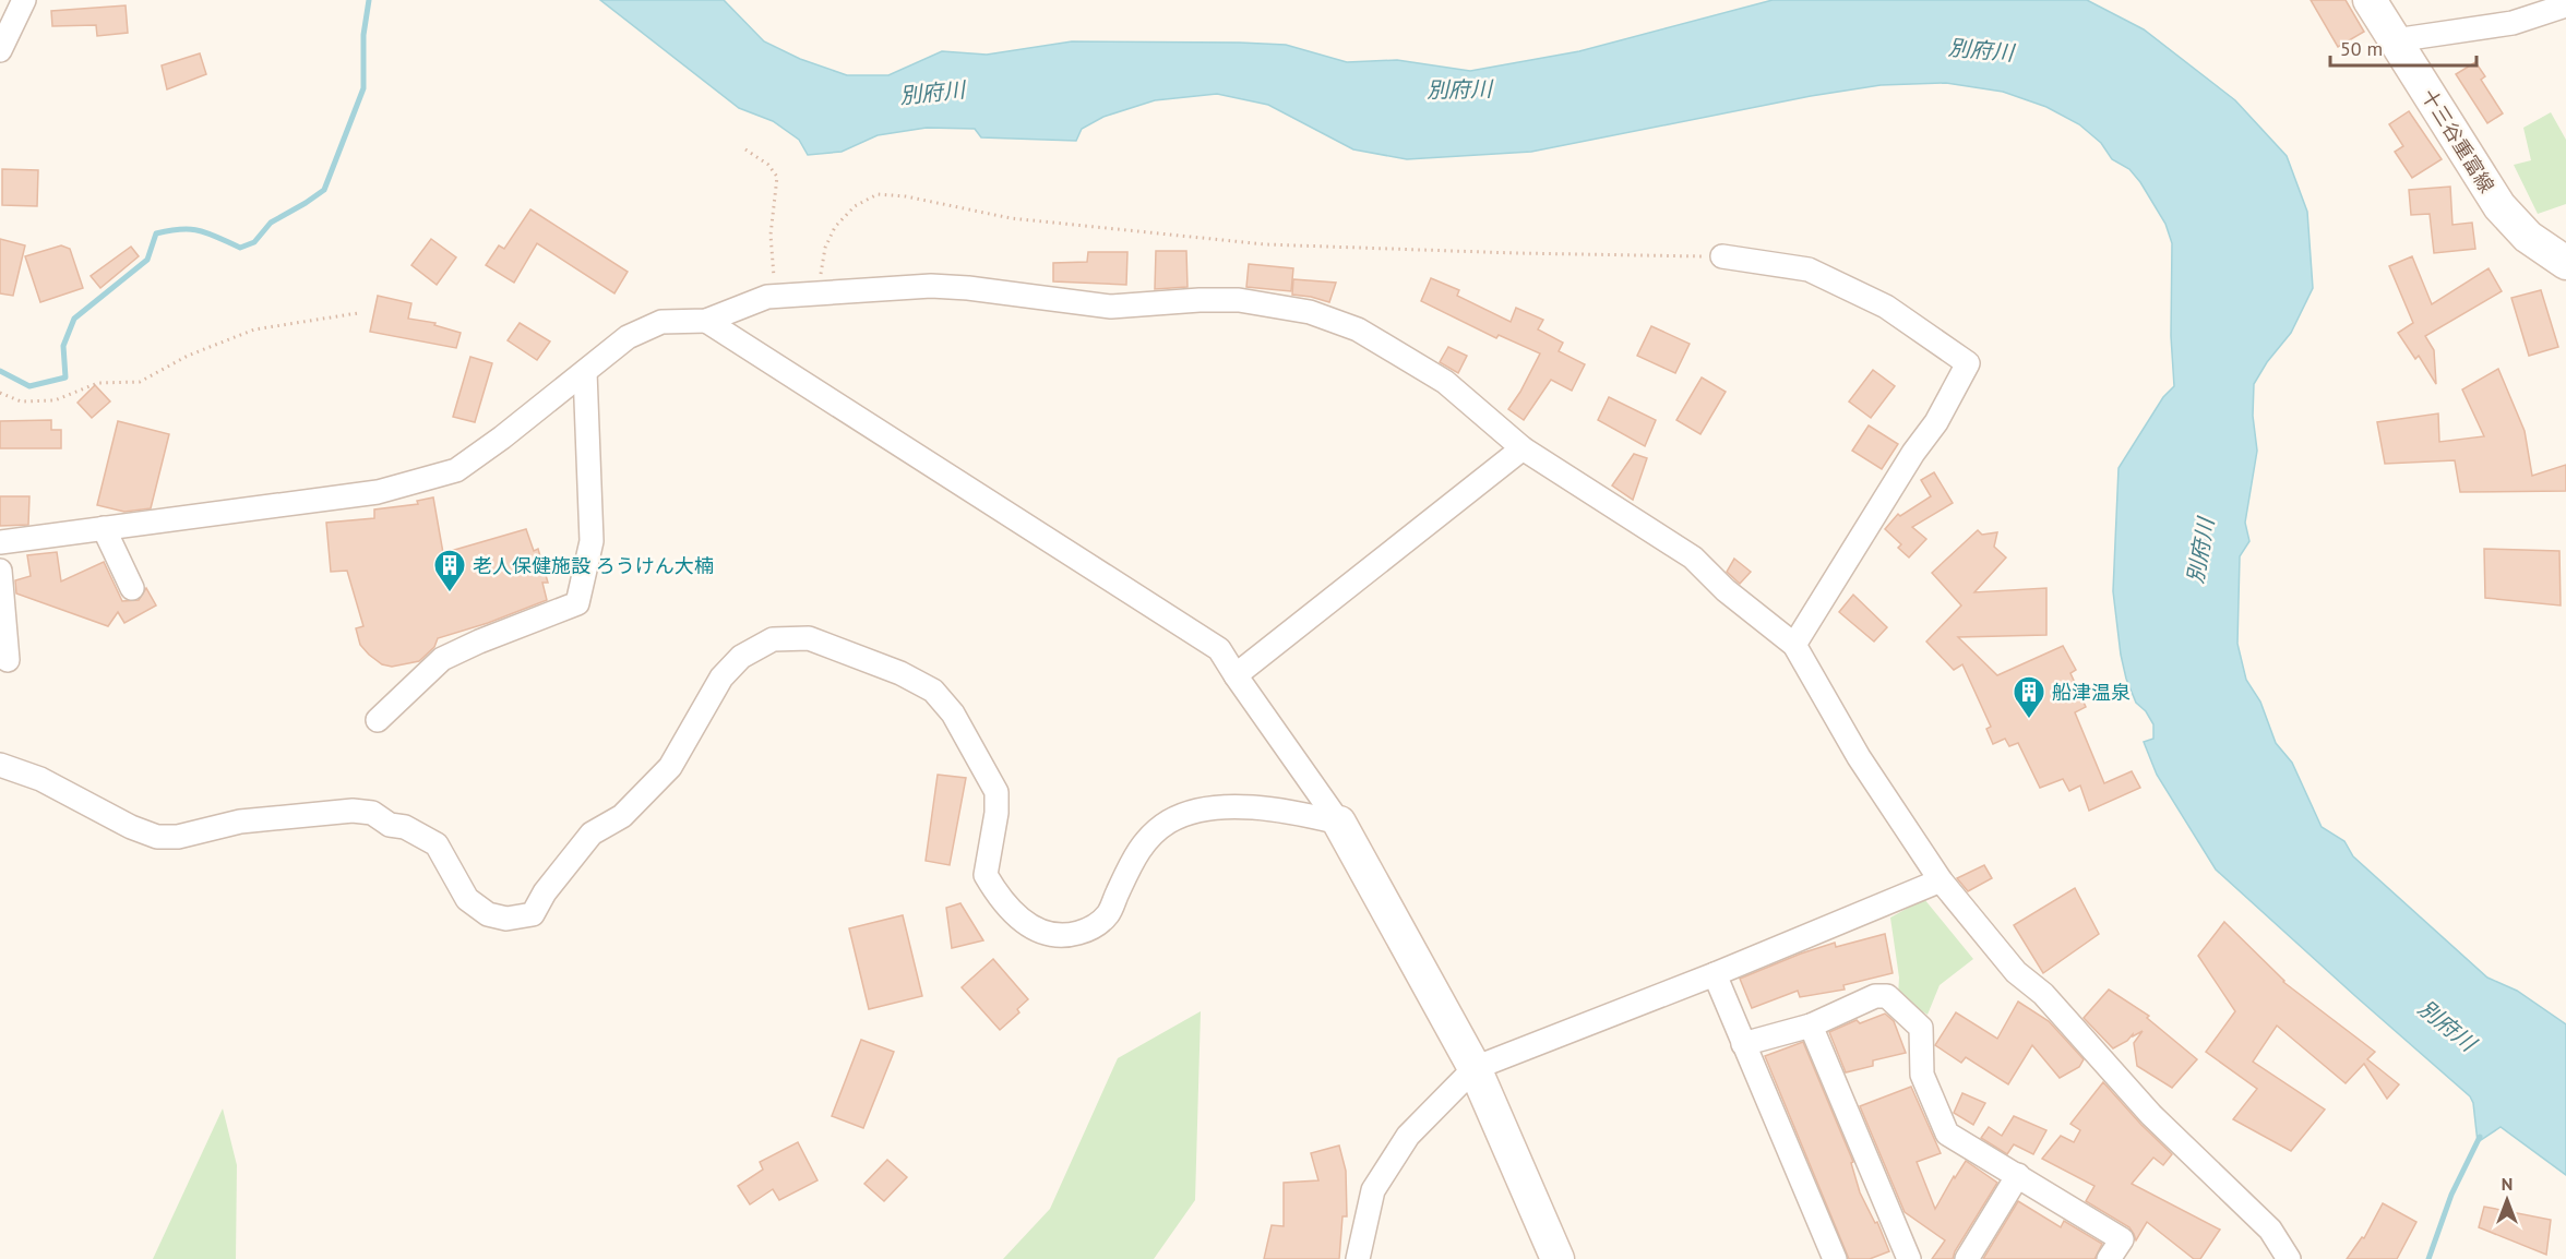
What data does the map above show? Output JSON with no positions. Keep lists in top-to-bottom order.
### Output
{
  "streets": {
    "street": ["十三谷重富線"]
  },
  "water": ["別府川"],
  "places": {
    "building": ["老人保健施設 ろうけん大楠", "船津温泉"]
  },
  "scale_bar": "50 m",
  "north": "top"
}
